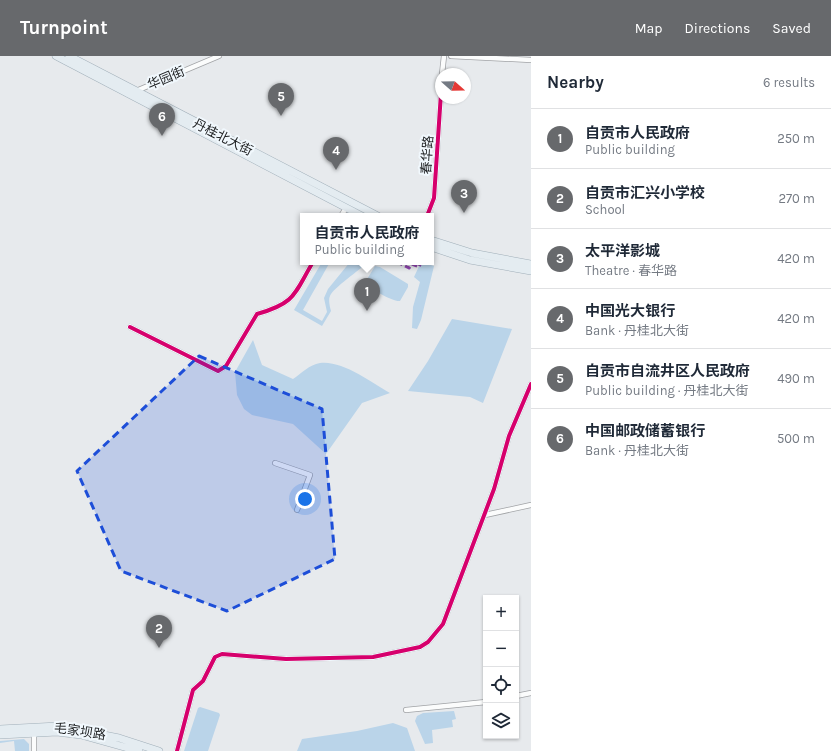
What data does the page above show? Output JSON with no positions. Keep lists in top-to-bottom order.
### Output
{
  "streets": {
    "main road": ["丹桂北大街", "毛家坝路"],
    "street": ["华园街", "春华路"]
  },
  "crossings": [
    ["华园街", "丹桂北大街"]
  ],
  "north": "right",
  "page": {
    "header": "Turnpoint",
    "nav": ["Map", "Directions", "Saved"],
    "heading": ["Nearby", "6 results"],
    "pins": [
      "5",
      "6",
      "4",
      "3",
      "1",
      "2"
    ],
    "list": [
      {
        "mark": "1",
        "name": "自贡市人民政府",
        "note": "Public building",
        "value": "250 m"
      },
      {
        "mark": "2",
        "name": "自贡市汇兴小学校",
        "note": "School",
        "value": "270 m"
      },
      {
        "mark": "3",
        "name": "太平洋影城",
        "note": "Theatre · 春华路",
        "value": "420 m"
      },
      {
        "mark": "4",
        "name": "中国光大银行",
        "note": "Bank · 丹桂北大街",
        "value": "420 m"
      },
      {
        "mark": "5",
        "name": "自贡市自流井区人民政府",
        "note": "Public building · 丹桂北大街",
        "value": "490 m"
      },
      {
        "mark": "6",
        "name": "中国邮政储蓄银行",
        "note": "Bank · 丹桂北大街",
        "value": "500 m"
      }
    ],
    "popup": ["自贡市人民政府", "Public building"],
    "map_buttons": ["+", "−"]
  }
}
